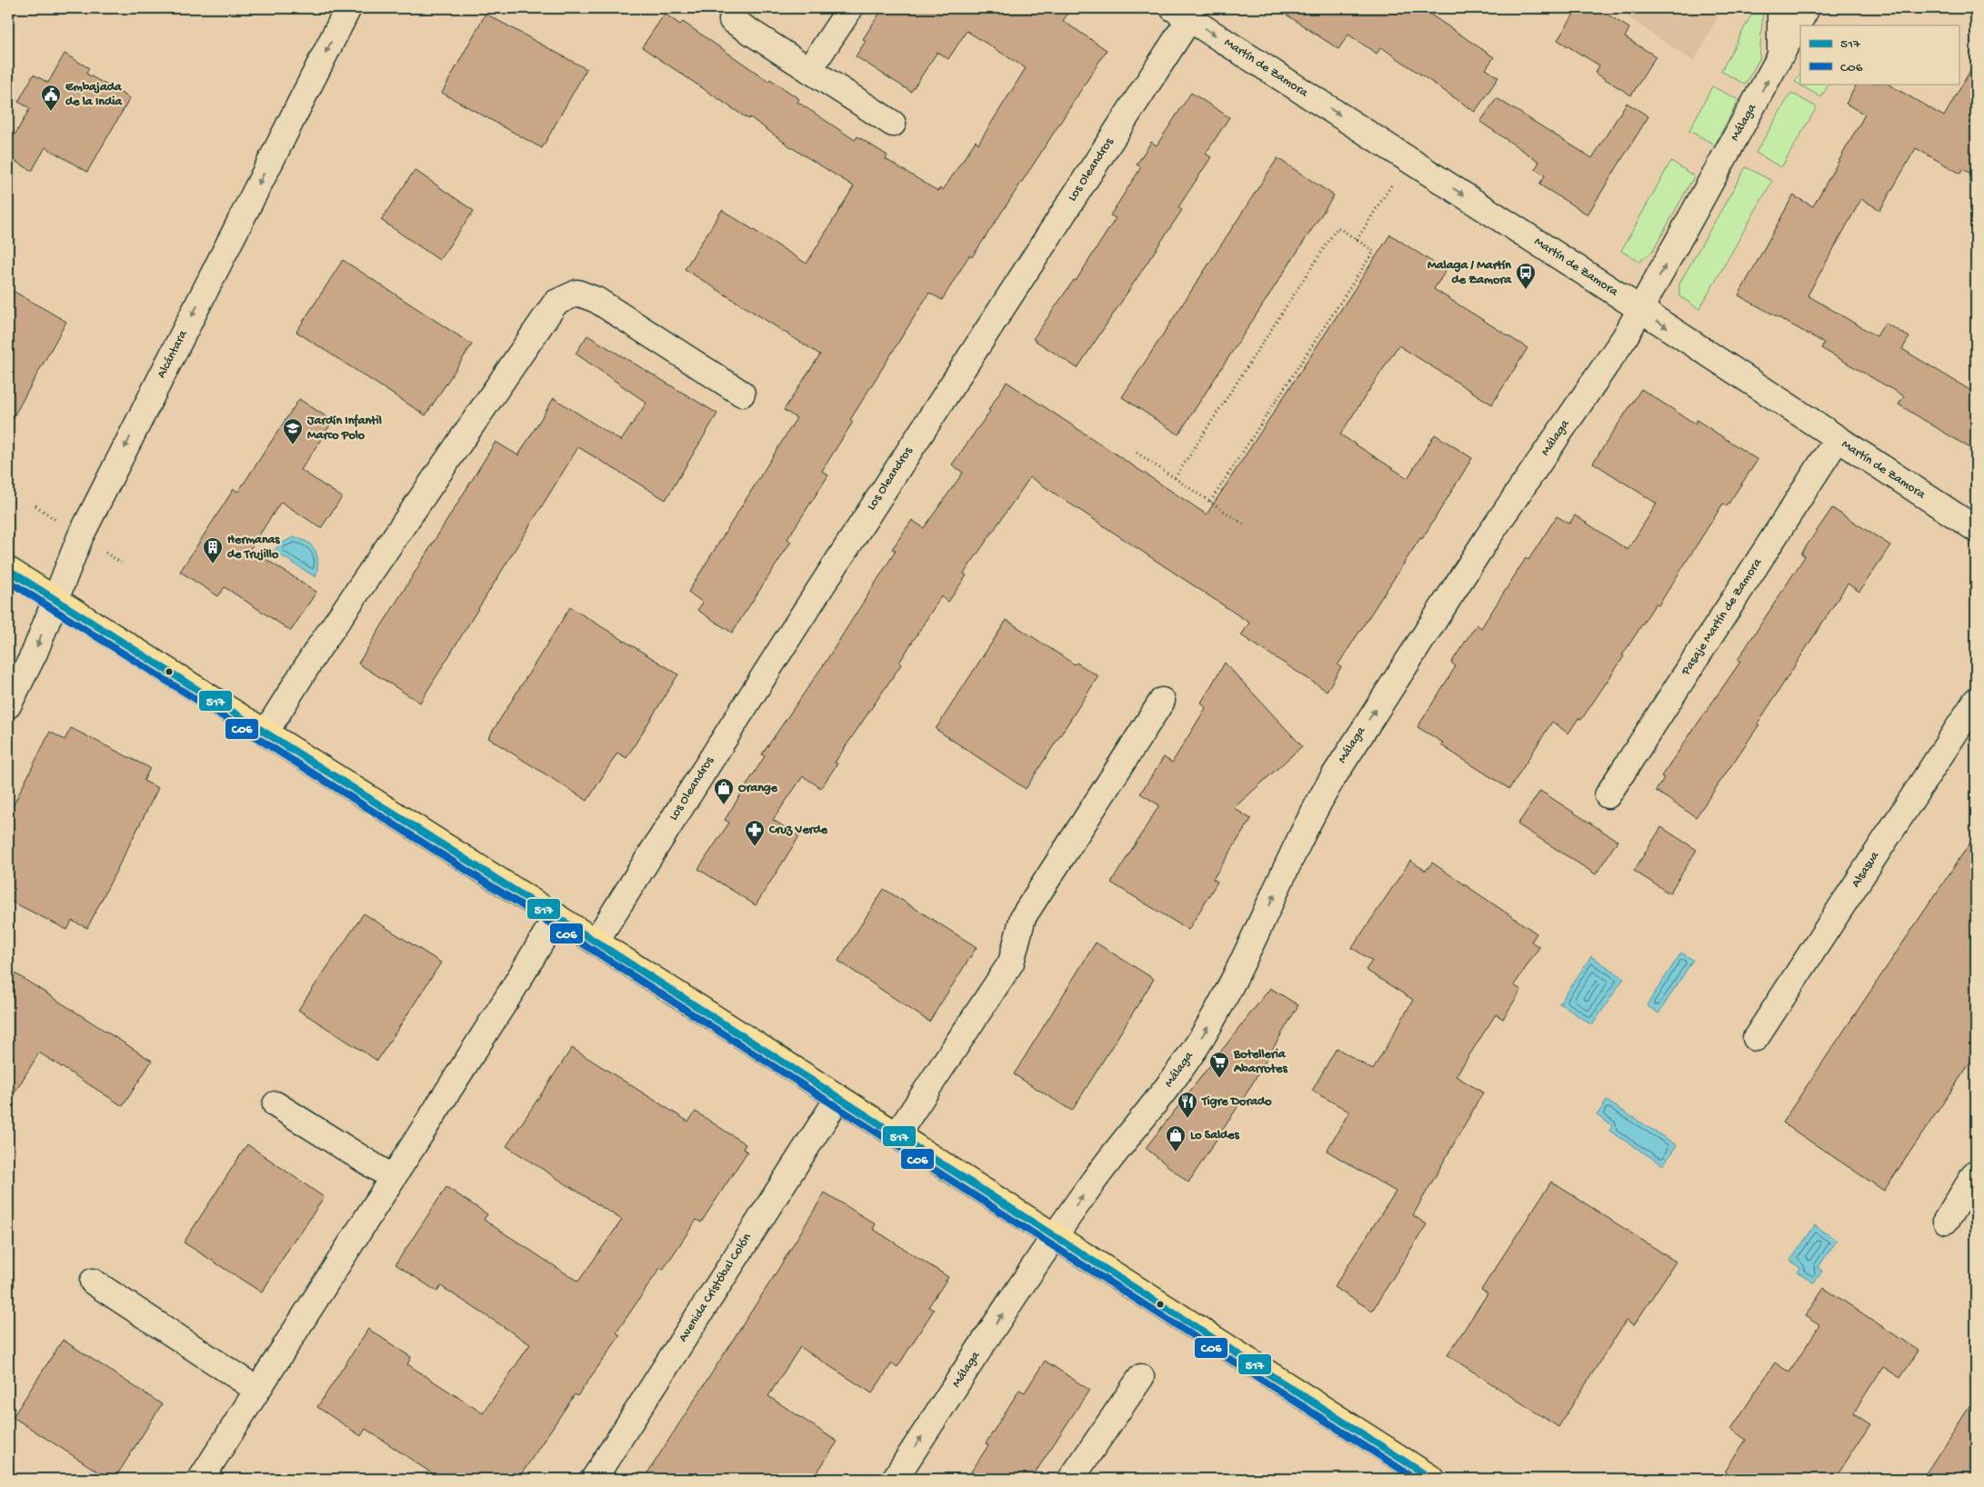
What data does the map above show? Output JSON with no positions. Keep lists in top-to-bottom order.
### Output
{
  "streets": {
    "street": [
      "Martín de Zamora",
      "Málaga",
      "Los Oleandros",
      "Alcántara",
      "Pasaje Martín de Zamora",
      "Alsasua",
      "Avenida Cristóbal Colón"
    ]
  },
  "crossings": [
    ["Martín de Zamora", "Málaga"],
    ["Martín de Zamora", "Los Oleandros"],
    ["Martín de Zamora", "Pasaje Martín de Zamora"]
  ],
  "one_way": ["Martín de Zamora", "Alcántara"],
  "places": {
    "public building": ["Embajada de la India"],
    "bus stop": ["Malaga / Martín de Zamora"],
    "school or university": ["Jardín Infantil Marco Polo"],
    "building": ["Hermanas de Trujillo"],
    "shop": ["Orange", "Lo Saldes"],
    "pharmacy": ["Cruz Verde"],
    "supermarket": ["Botelleria Abarrotes"],
    "restaurant": ["Tigre Dorado"]
  },
  "lines": ["transit line 517", "transit line C06"],
  "legend": ["517", "C06"]
}
